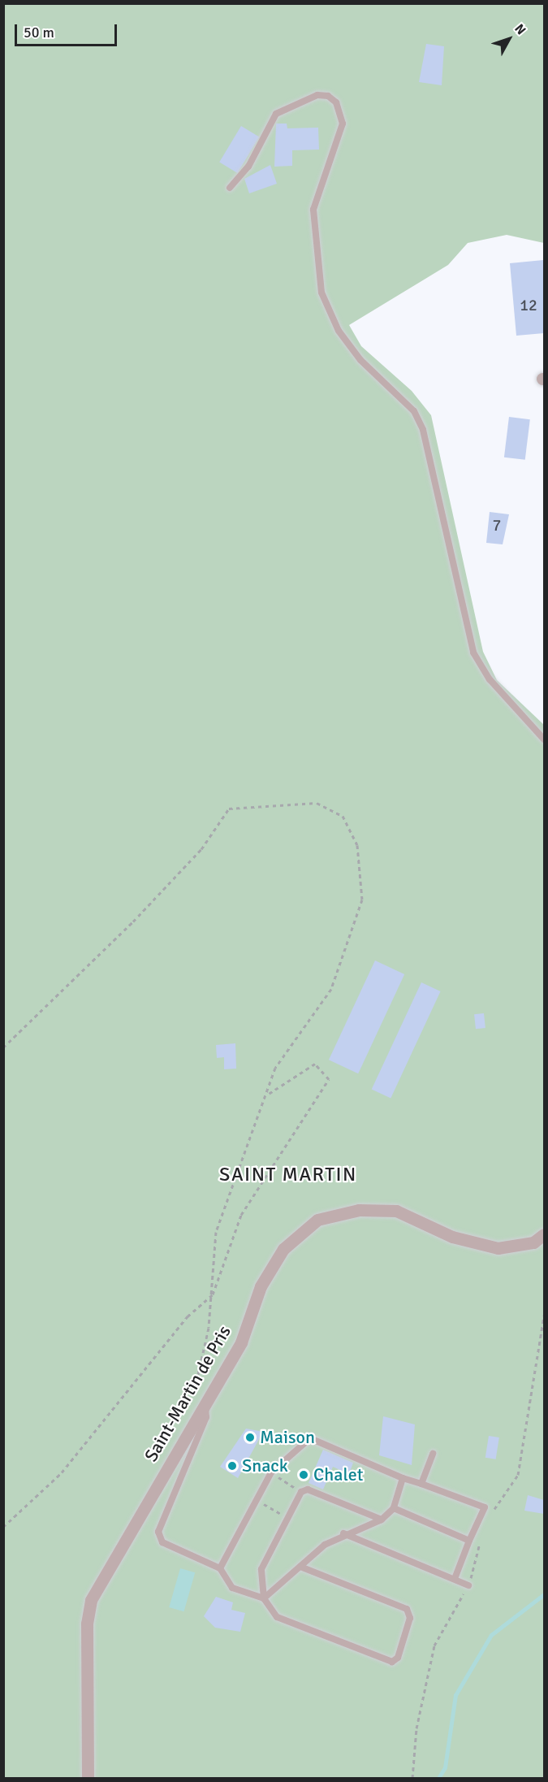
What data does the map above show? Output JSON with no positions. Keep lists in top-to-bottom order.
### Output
{
  "streets": {
    "street": ["Saint-Martin de Pris"]
  },
  "districts": ["SAINT MARTIN"],
  "places": ["Maison", "Snack", "Chalet"],
  "house_numbers": ["12", "7"],
  "scale_bar": "50 m",
  "north": "top right"
}
